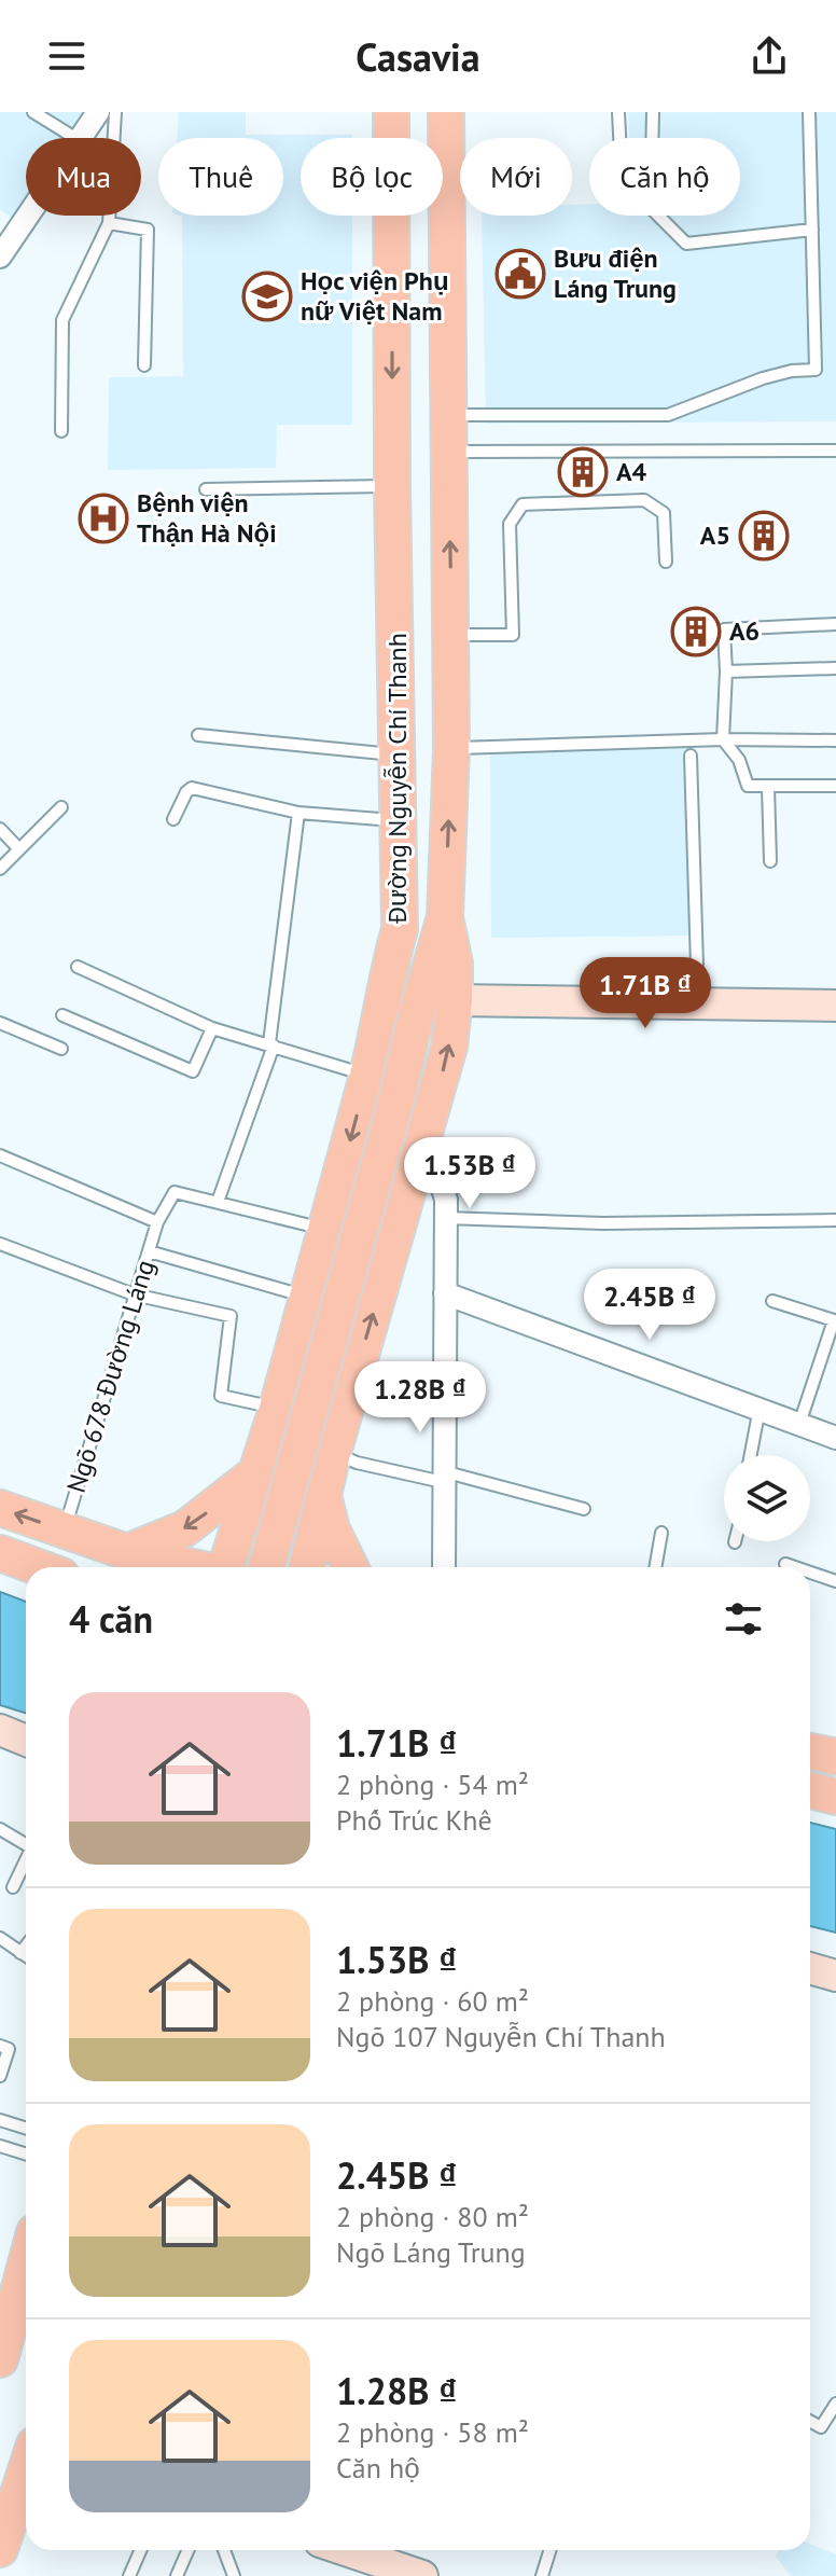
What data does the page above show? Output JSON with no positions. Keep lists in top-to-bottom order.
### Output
{
  "streets": {
    "main road": ["Đường Nguyễn Chí Thanh"],
    "lane": ["Ngõ 678 Đường Láng"]
  },
  "places": {
    "public building": ["Bưu điện Láng Trung"],
    "school or university": ["Học viện Phụ nữ Việt Nam"],
    "building": ["A4", "A5", "A6"],
    "hospital": ["Bệnh viện Thận Hà Nội"]
  },
  "page": {
    "header": "Casavia",
    "chip": [
      "Mua",
      "Thuê",
      "Bộ lọc",
      "Mới",
      "Căn hộ"
    ],
    "price": [
      "1.71B ₫",
      "1.53B ₫",
      "2.45B ₫",
      "1.28B ₫"
    ],
    "heading": "4 căn",
    "list": [
      {
        "name": "1.71B ₫",
        "note": "2 phòng · 54 m² · Phố Trúc Khê"
      },
      {
        "name": "1.53B ₫",
        "note": "2 phòng · 60 m² · Ngõ 107 Nguyễn Chí Thanh"
      },
      {
        "name": "2.45B ₫",
        "note": "2 phòng · 80 m² · Ngõ Láng Trung"
      },
      {
        "name": "1.28B ₫",
        "note": "2 phòng · 58 m² · Căn hộ"
      }
    ]
  }
}
